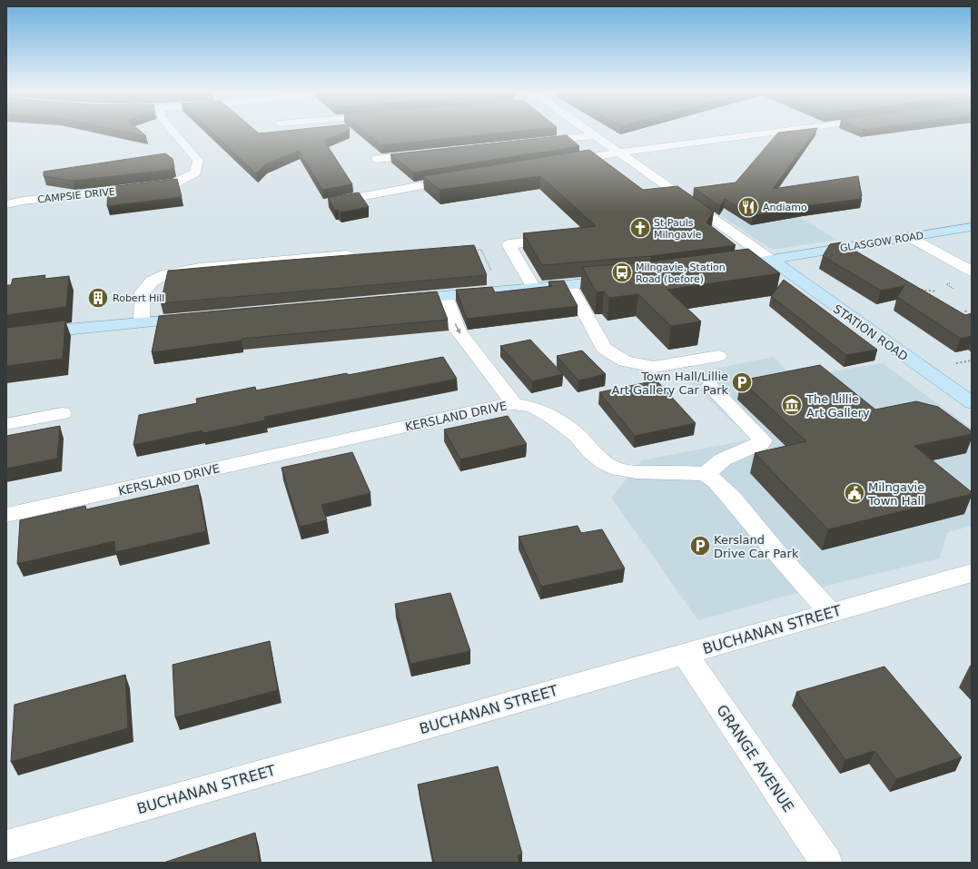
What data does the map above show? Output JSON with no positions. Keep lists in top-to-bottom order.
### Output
{
  "streets": {
    "main road": ["GLASGOW ROAD", "STATION ROAD"],
    "street": [
      "CAMPSIE DRIVE",
      "KERSLAND DRIVE",
      "BUCHANAN STREET",
      "GRANGE AVENUE"
    ]
  },
  "crossings": [
    ["GLASGOW ROAD", "STATION ROAD"],
    ["BUCHANAN STREET", "GRANGE AVENUE"]
  ],
  "places": {
    "restaurant": ["Andiamo"],
    "church": ["St Pauls Milngavie"],
    "bus stop": ["Milngavie, Station Road (before)"],
    "building": ["Robert Hill"],
    "parking": ["Town Hall/Lillie Art Gallery Car Park", "Kersland Drive Car Park"],
    "museum": ["The Lillie Art Gallery"],
    "public building": ["Milngavie Town Hall"]
  }
}
